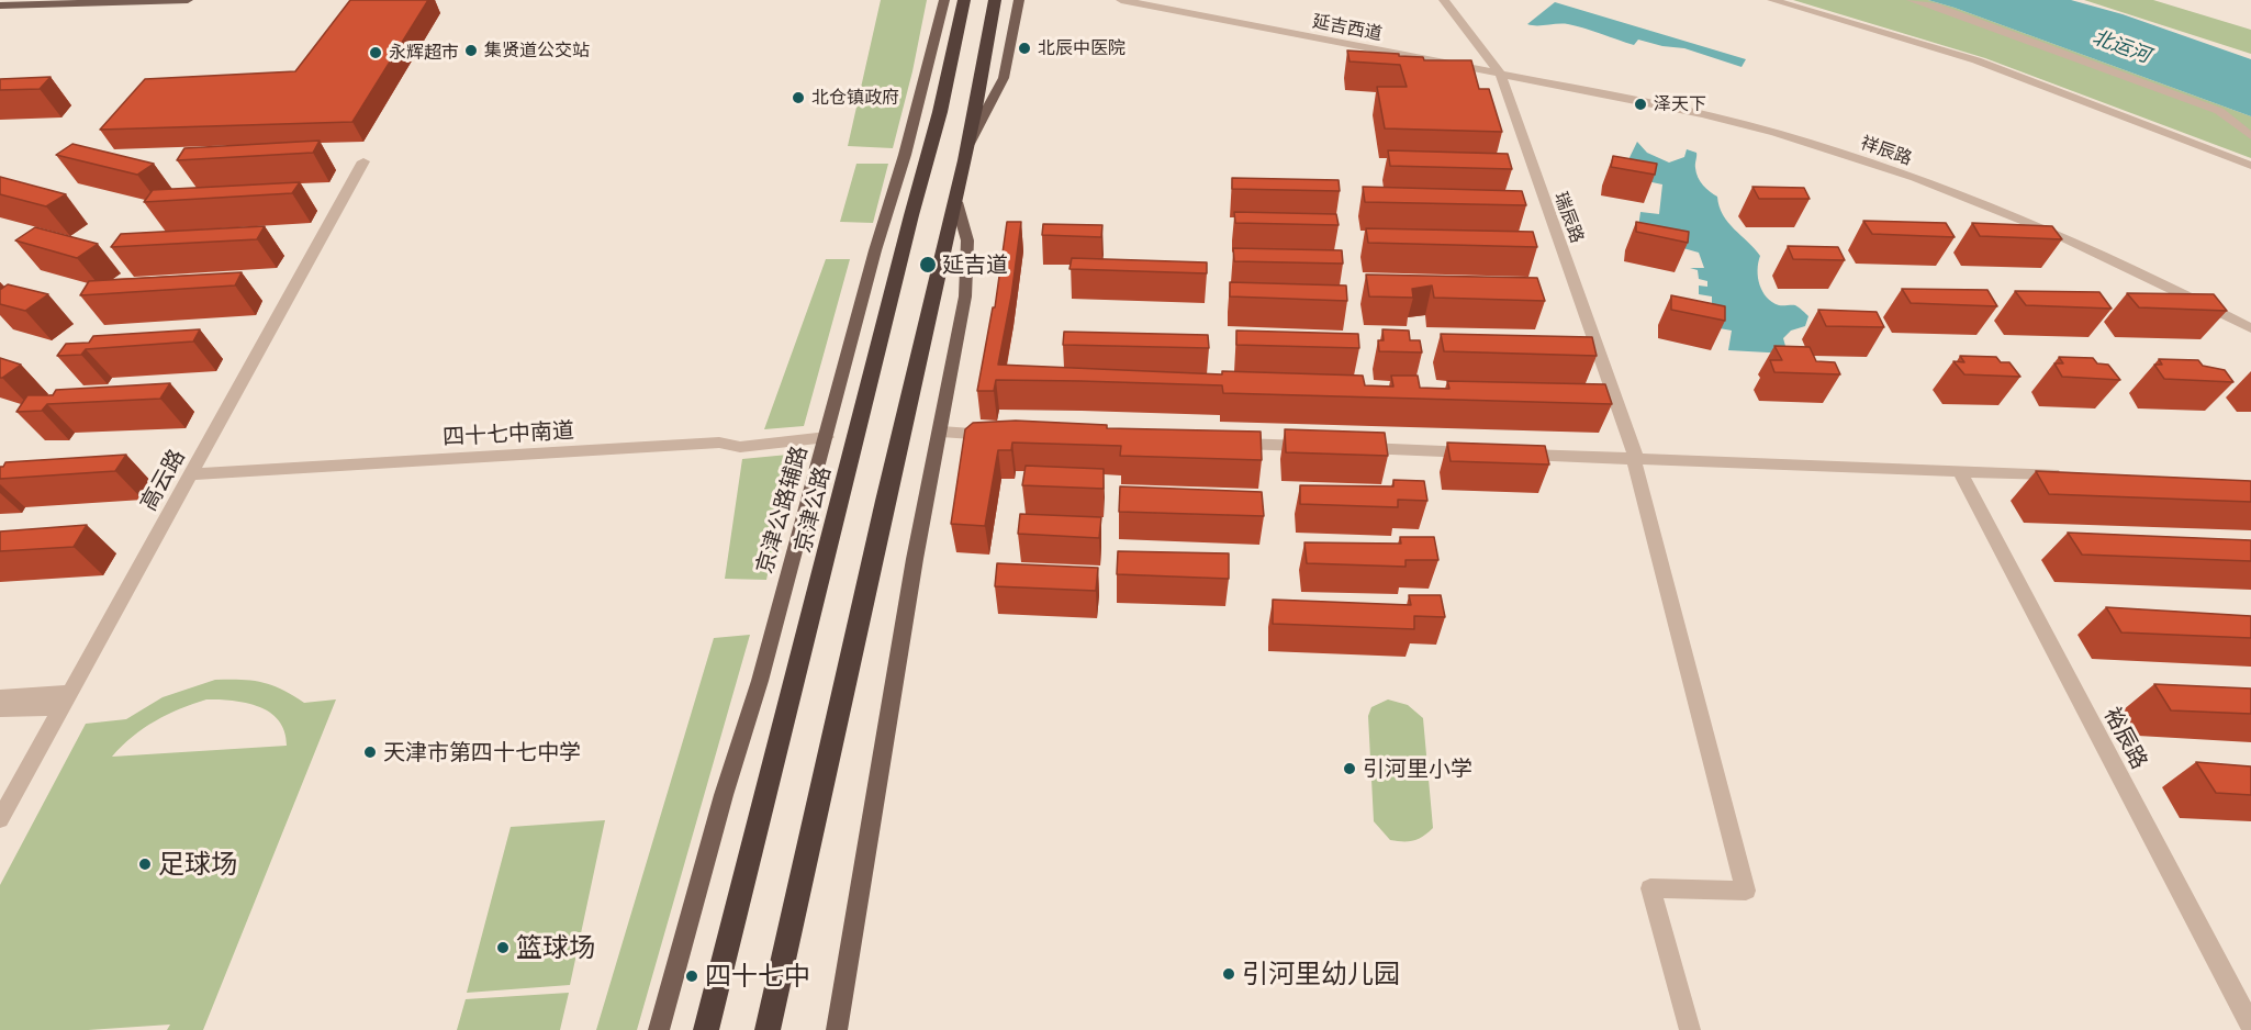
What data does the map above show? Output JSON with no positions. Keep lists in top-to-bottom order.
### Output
{
  "streets": {
    "highway": ["京津公路"],
    "main road": ["京津公路辅路"],
    "street": [
      "延吉西道",
      "祥辰路",
      "瑞辰路",
      "四十七中南道",
      "高云路",
      "裕辰路"
    ]
  },
  "crossings": [
    ["延吉西道", "祥辰路"],
    ["延吉西道", "瑞辰路"],
    ["祥辰路", "瑞辰路"],
    ["四十七中南道", "高云路"],
    ["四十七中南道", "京津公路辅路"]
  ],
  "water": ["北运河"],
  "places": [
    "北辰中医院",
    "集贤道公交站",
    "永辉超市",
    "北仓镇政府",
    "泽天下",
    "延吉道",
    "天津市第四十七中学",
    "引河里小学",
    "足球场",
    "篮球场",
    "引河里幼儿园",
    "四十七中"
  ]
}
